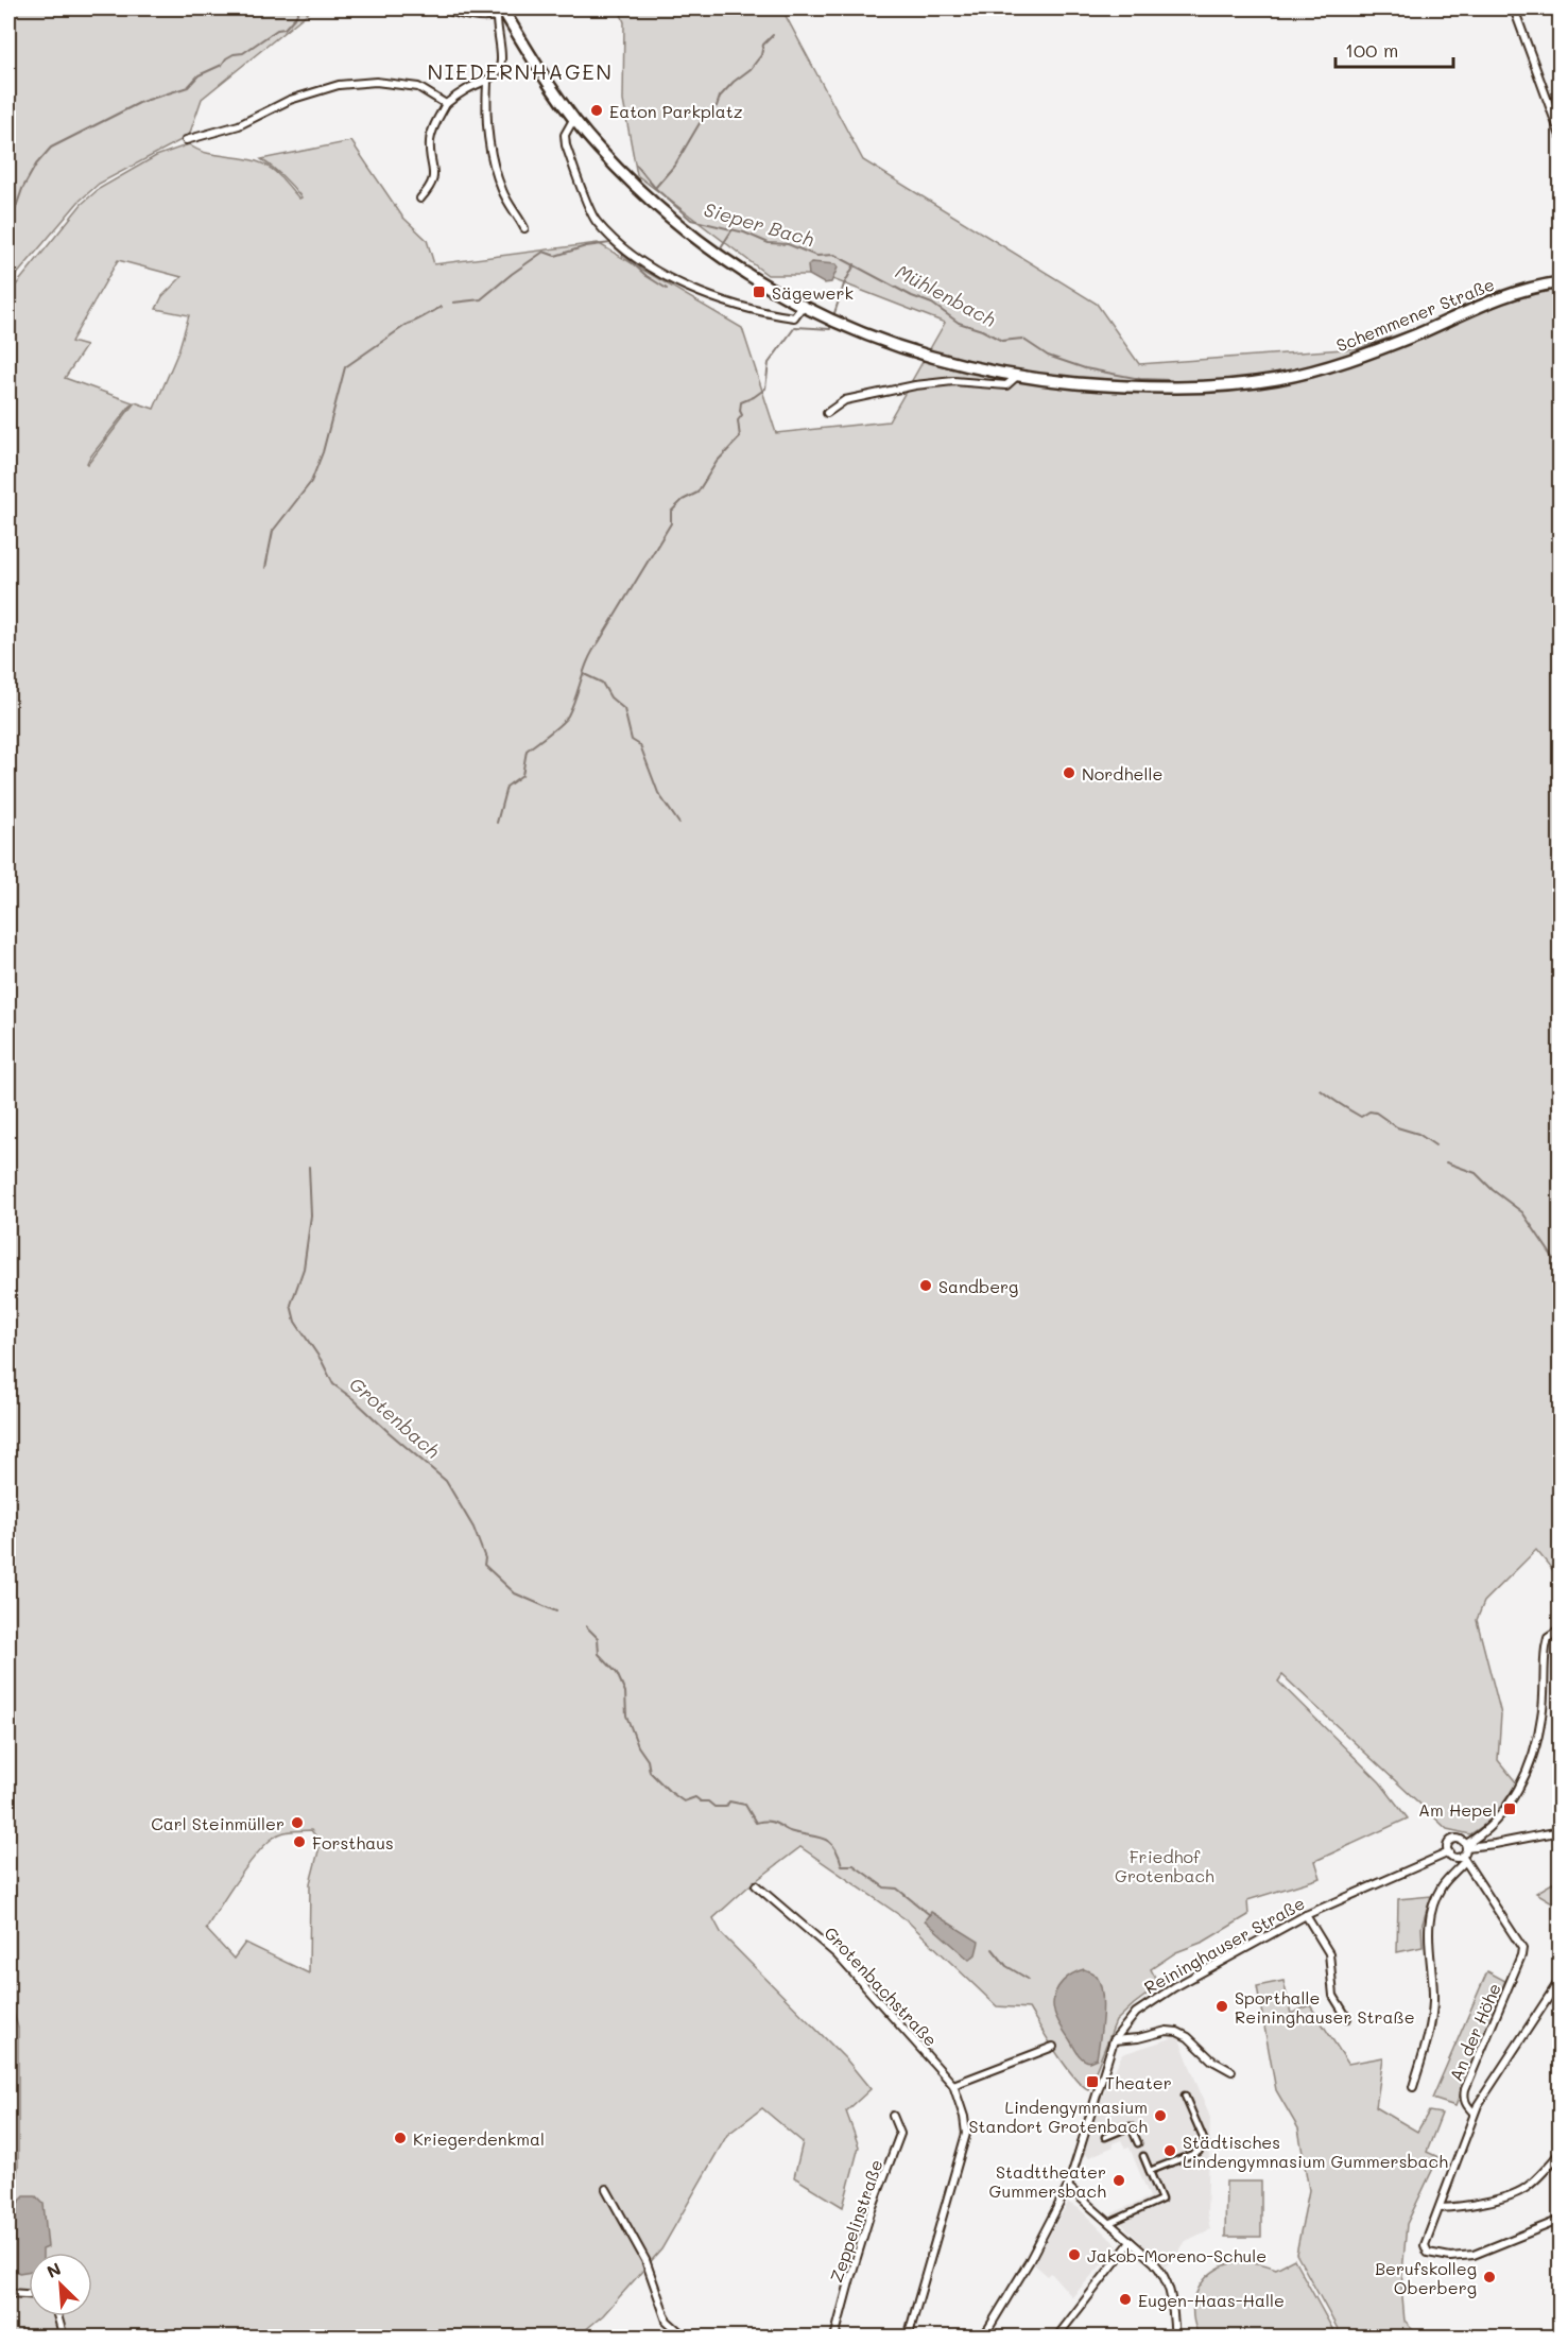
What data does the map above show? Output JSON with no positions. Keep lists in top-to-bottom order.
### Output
{
  "streets": {
    "main road": ["Schemmener Straße"],
    "street": [
      "Reininghauser Straße",
      "Grotenbachstraße",
      "An der Höhe",
      "Zeppelinstraße"
    ]
  },
  "crossings": [
    ["Reininghauser Straße", "An der Höhe"]
  ],
  "districts": ["NIEDERNHAGEN"],
  "water": ["Sieper Bach", "Mühlenbach", "Grotenbach"],
  "parks": ["Friedhof Grotenbach"],
  "places": {
    "other": [
      "Eaton Parkplatz",
      "Nordhelle",
      "Sandberg",
      "Carl Steinmüller",
      "Forsthaus",
      "Sporthalle Reininghauser Straße",
      "Lindengymnasium Standort Grotenbach",
      "Kriegerdenkmal",
      "Städtisches Lindengymnasium Gummersbach",
      "Stadttheater Gummersbach",
      "Jakob-Moreno-Schule",
      "Berufskolleg Oberberg",
      "Eugen-Haas-Halle"
    ],
    "transit": ["Sägewerk", "Am Hepel", "Theater"]
  },
  "scale_bar": "100 m",
  "north": "top left"
}
